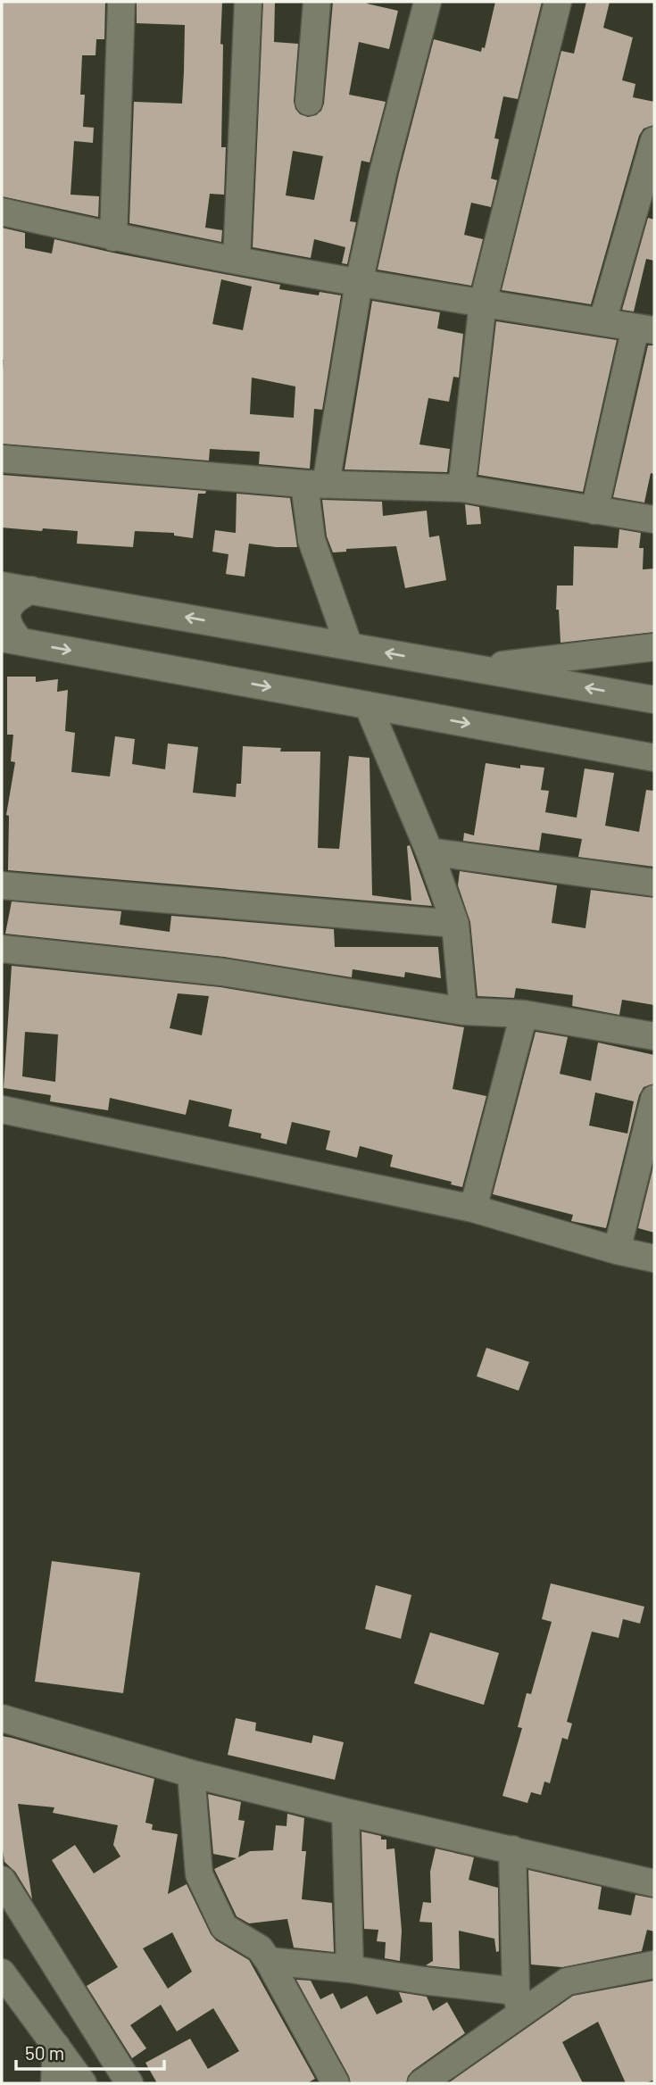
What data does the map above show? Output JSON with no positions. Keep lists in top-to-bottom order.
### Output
{
  "scale_bar": "50 m"
}
